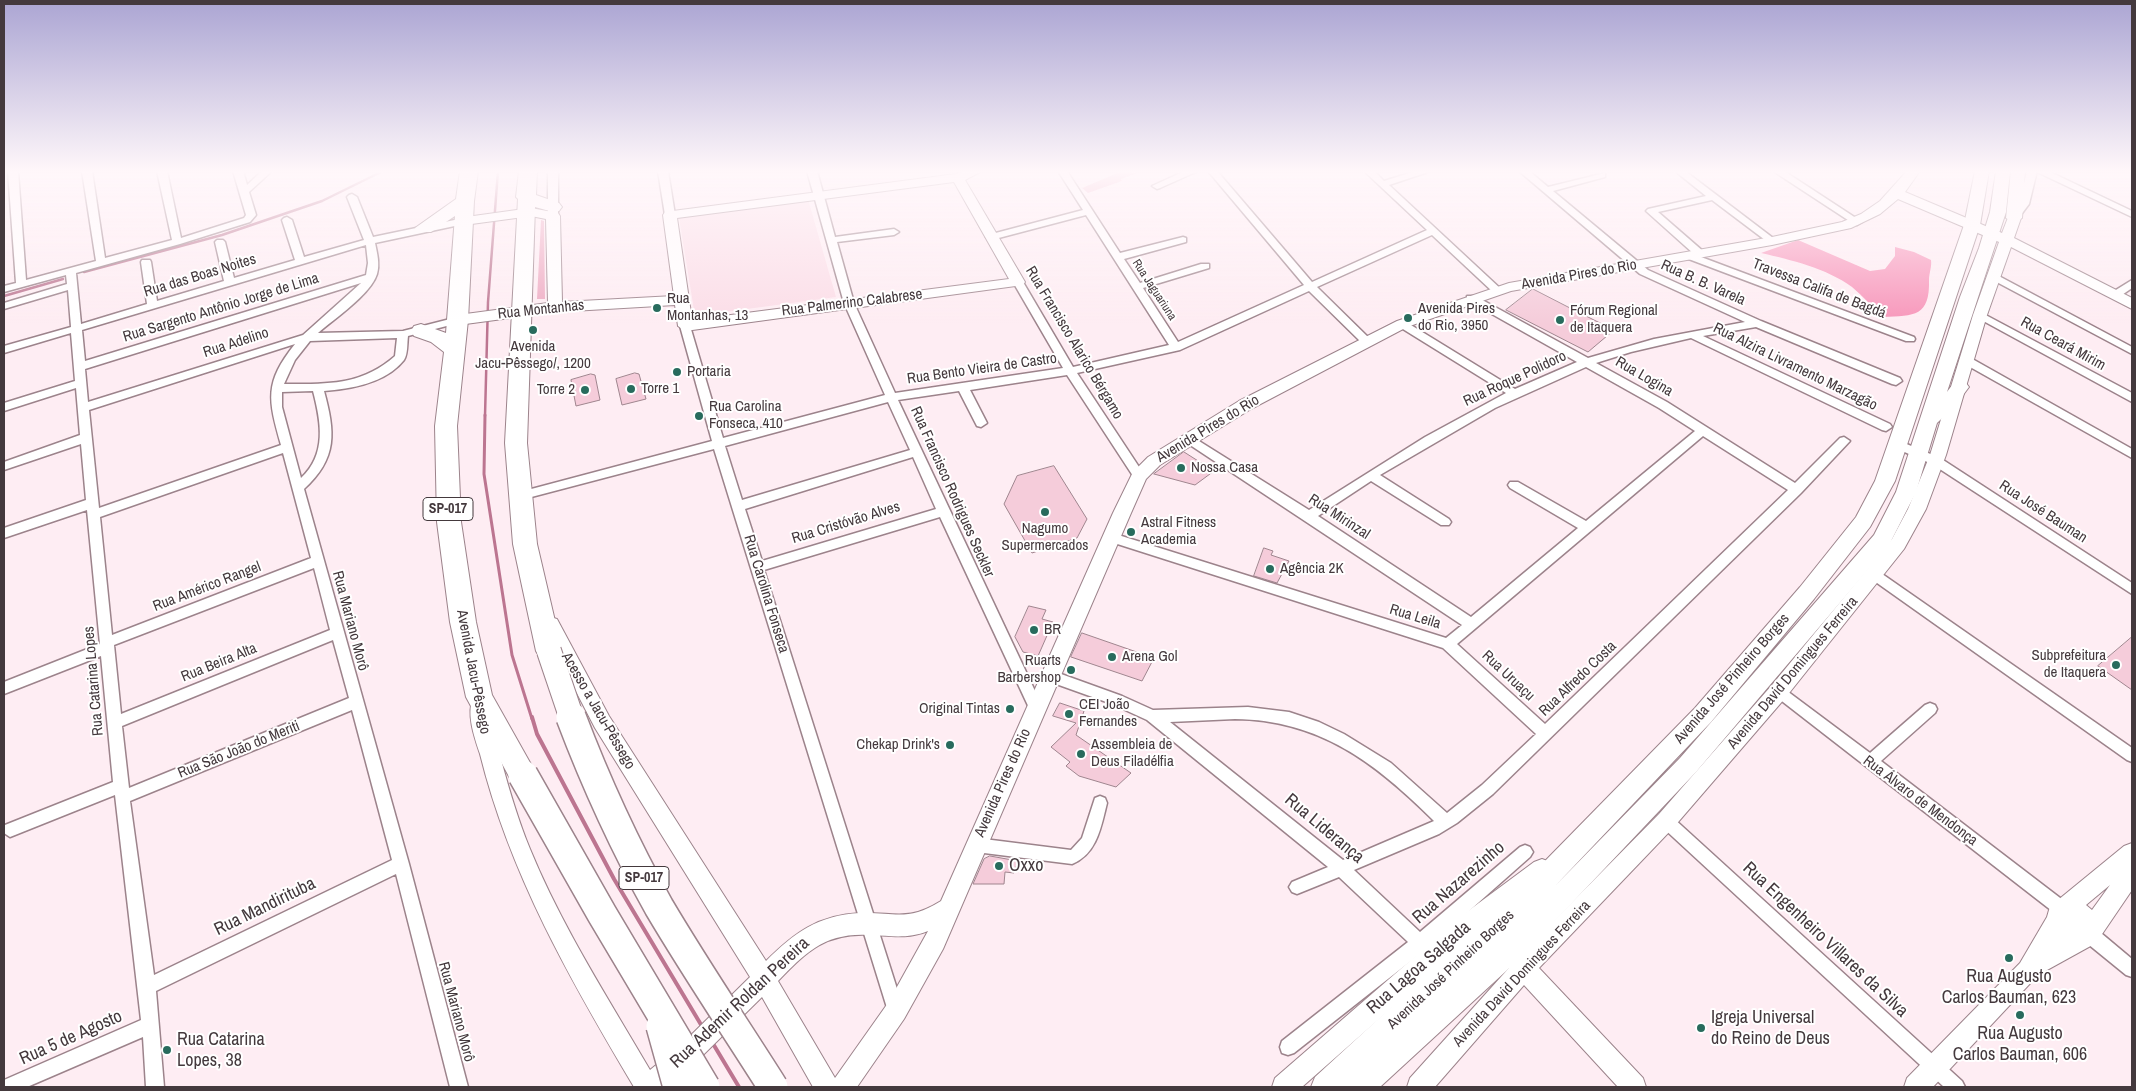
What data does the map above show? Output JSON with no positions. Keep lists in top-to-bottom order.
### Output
{
  "streets": {
    "highway": ["SP-017", "Avenida Jacu-Pêssego"],
    "main road": ["Avenida José Pinheiro Borges"],
    "street": [
      "Avenida Pires do Rio",
      "Rua das Boas Noites",
      "Rua B. B. Varela",
      "Travessa Califa de Bagdá",
      "Rua Jaguariuna",
      "Rua Palmerino Calabrese",
      "Rua Sargento Antônio Jorge de Lima",
      "Rua Montanhas",
      "Rua Adelino",
      "Rua Francisco Alarico Bérgamo",
      "Rua Ceará Mirim",
      "Rua Alzira Livramento Marzagão",
      "Rua Bento Vieira de Castro",
      "Rua Logina",
      "Rua Roque Polidoro",
      "Rua Francisco Rodrigues Seckler",
      "Rua José Bauman",
      "Rua Mirinzal",
      "Rua Cristóvão Alves",
      "Rua Américo Rangel",
      "Rua Carolina Fonseca",
      "Rua Leila",
      "Rua Mariano Morô",
      "Rua Beira Alta",
      "Avenida David Domingues Ferreira",
      "Rua Uruaçu",
      "Rua Alfredo Costa",
      "Rua Catarina Lopes",
      "Acesso a Jacu-Pêssego",
      "Rua São João do Meriti",
      "Rua Álvaro de Mendonça",
      "Rua Liderança",
      "Rua Nazarezinho",
      "Rua Mandirituba",
      "Rua Engenheiro Villares da Silva",
      "Rua Lagoa Salgada",
      "Rua Ademir Roldan Pereira",
      "Rua 5 de Agosto"
    ]
  },
  "crossings": [
    ["Avenida Pires do Rio", "Rua B. B. Varela"],
    ["Avenida Pires do Rio", "Travessa Califa de Bagdá"],
    ["Avenida Pires do Rio", "Rua Francisco Alarico Bérgamo"],
    ["Avenida Pires do Rio", "Rua Logina"],
    ["Avenida Pires do Rio", "Rua Francisco Rodrigues Seckler"],
    ["Avenida Pires do Rio", "Rua Mirinzal"],
    ["Avenida Pires do Rio", "Rua Carolina Fonseca"],
    ["Avenida Pires do Rio", "Rua Leila"],
    ["Avenida Pires do Rio", "Rua Liderança"],
    ["Avenida Pires do Rio", "Rua Ademir Roldan Pereira"],
    ["Rua das Boas Noites", "Rua Catarina Lopes"],
    ["Rua B. B. Varela", "Rua Roque Polidoro"],
    ["Rua Jaguariuna", "Rua Bento Vieira de Castro"],
    ["Rua Palmerino Calabrese", "Rua Francisco Alarico Bérgamo"],
    ["Rua Palmerino Calabrese", "Rua Francisco Rodrigues Seckler"],
    ["Rua Palmerino Calabrese", "Rua Carolina Fonseca"],
    ["Rua Sargento Antônio Jorge de Lima", "Rua Mariano Morô"],
    ["Rua Sargento Antônio Jorge de Lima", "Rua Catarina Lopes"],
    ["Rua Montanhas", "Rua Adelino"],
    ["Rua Montanhas", "SP-017"],
    ["Rua Montanhas", "Rua Carolina Fonseca"],
    ["Rua Montanhas", "Avenida Jacu-Pêssego"],
    ["Rua Adelino", "Rua Mariano Morô"],
    ["Rua Adelino", "Rua Catarina Lopes"],
    ["Rua Francisco Alarico Bérgamo", "Rua Bento Vieira de Castro"],
    ["Rua Ceará Mirim", "Avenida David Domingues Ferreira"],
    ["Rua Alzira Livramento Marzagão", "Rua Roque Polidoro"],
    ["Rua Alzira Livramento Marzagão", "Rua José Bauman"],
    ["Rua Alzira Livramento Marzagão", "Avenida David Domingues Ferreira"],
    ["Rua Alzira Livramento Marzagão", "Avenida José Pinheiro Borges"],
    ["Rua Bento Vieira de Castro", "Rua Francisco Rodrigues Seckler"],
    ["Rua Bento Vieira de Castro", "SP-017"],
    ["Rua Bento Vieira de Castro", "Rua Carolina Fonseca"],
    ["Rua Logina", "Rua Roque Polidoro"],
    ["Rua Logina", "Rua Leila"],
    ["Rua Logina", "Rua Alfredo Costa"],
    ["Rua Roque Polidoro", "Rua Mirinzal"],
    ["Rua Francisco Rodrigues Seckler", "Rua Cristóvão Alves"],
    ["SP-017", "Avenida Jacu-Pêssego"],
    ["SP-017", "Acesso a Jacu-Pêssego"],
    ["Rua José Bauman", "Avenida David Domingues Ferreira"],
    ["Rua José Bauman", "Avenida José Pinheiro Borges"],
    ["Rua Mirinzal", "Rua Leila"],
    ["Rua Cristóvão Alves", "Rua Carolina Fonseca"],
    ["Rua Américo Rangel", "Rua Mariano Morô"],
    ["Rua Américo Rangel", "Rua Catarina Lopes"],
    ["Rua Carolina Fonseca", "Rua Ademir Roldan Pereira"],
    ["Rua Leila", "Rua Uruaçu"],
    ["Rua Mariano Morô", "Rua Beira Alta"],
    ["Rua Mariano Morô", "Rua São João do Meriti"],
    ["Rua Mariano Morô", "Rua Mandirituba"],
    ["Rua Beira Alta", "Rua Catarina Lopes"],
    ["Avenida Jacu-Pêssego", "Rua Ademir Roldan Pereira"],
    ["Avenida David Domingues Ferreira", "Avenida José Pinheiro Borges"],
    ["Avenida David Domingues Ferreira", "Rua Álvaro de Mendonça"],
    ["Avenida David Domingues Ferreira", "Rua Engenheiro Villares da Silva"],
    ["Rua Uruaçu", "Rua Alfredo Costa"],
    ["Rua Alfredo Costa", "Rua Liderança"],
    ["Avenida José Pinheiro Borges", "Rua Lagoa Salgada"],
    ["Rua Catarina Lopes", "Rua São João do Meriti"],
    ["Rua Catarina Lopes", "Rua Mandirituba"],
    ["Rua Catarina Lopes", "Rua 5 de Agosto"],
    ["Acesso a Jacu-Pêssego", "Rua Ademir Roldan Pereira"],
    ["Rua Liderança", "Rua Nazarezinho"]
  ],
  "places": [
    "Rua Montanhas, 13",
    "Avenida Pires do Rio, 3950",
    "Fórum Regional de Itaquera",
    "Avenida Jacu-Pêssego/, 1200",
    "Portaria",
    "Torre 1",
    "Torre 2",
    "Rua Carolina Fonseca, 410",
    "Nossa Casa",
    "Nagumo Supermercados",
    "Astral Fitness Academia",
    "Agência 2K",
    "BR",
    "Arena Gol",
    "Subprefeitura de Itaquera",
    "Ruarts Barbershop",
    "Original Tintas",
    "CEI João Fernandes",
    "Chekap Drink's",
    "Assembleia de Deus Filadélfia",
    "Oxxo",
    "Rua Augusto Carlos Bauman, 623",
    "Rua Augusto Carlos Bauman, 606",
    "Igreja Universal do Reino de Deus",
    "Rua Catarina Lopes, 38"
  ]
}
